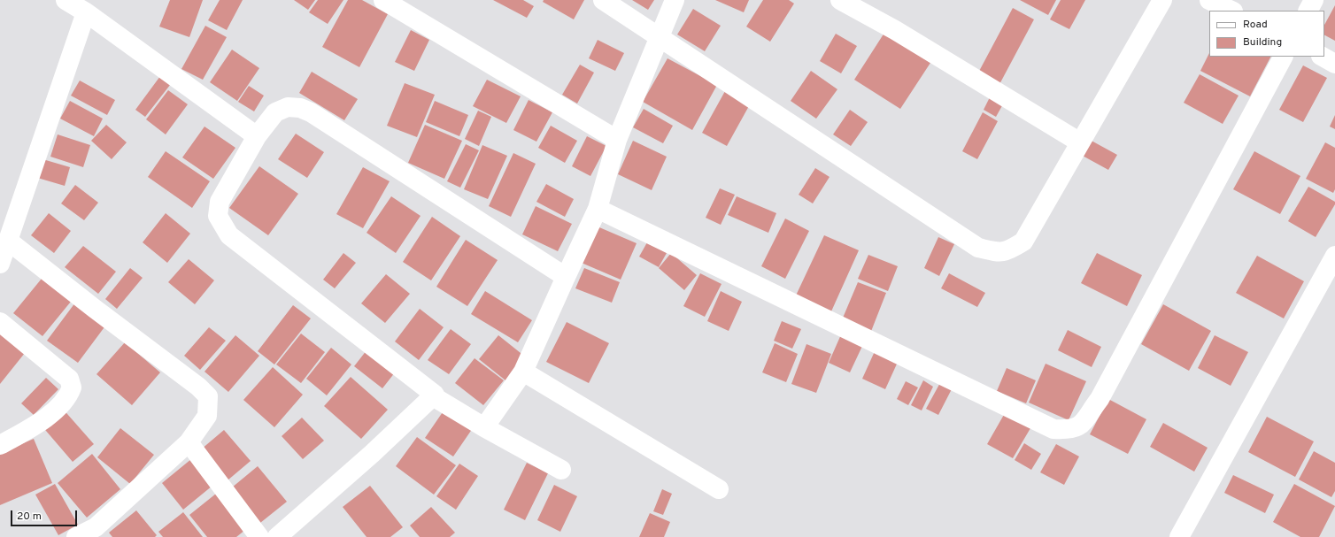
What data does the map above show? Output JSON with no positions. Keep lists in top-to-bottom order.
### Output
{
  "legend": ["Road", "Building"],
  "scale_bar": "20 m"
}
